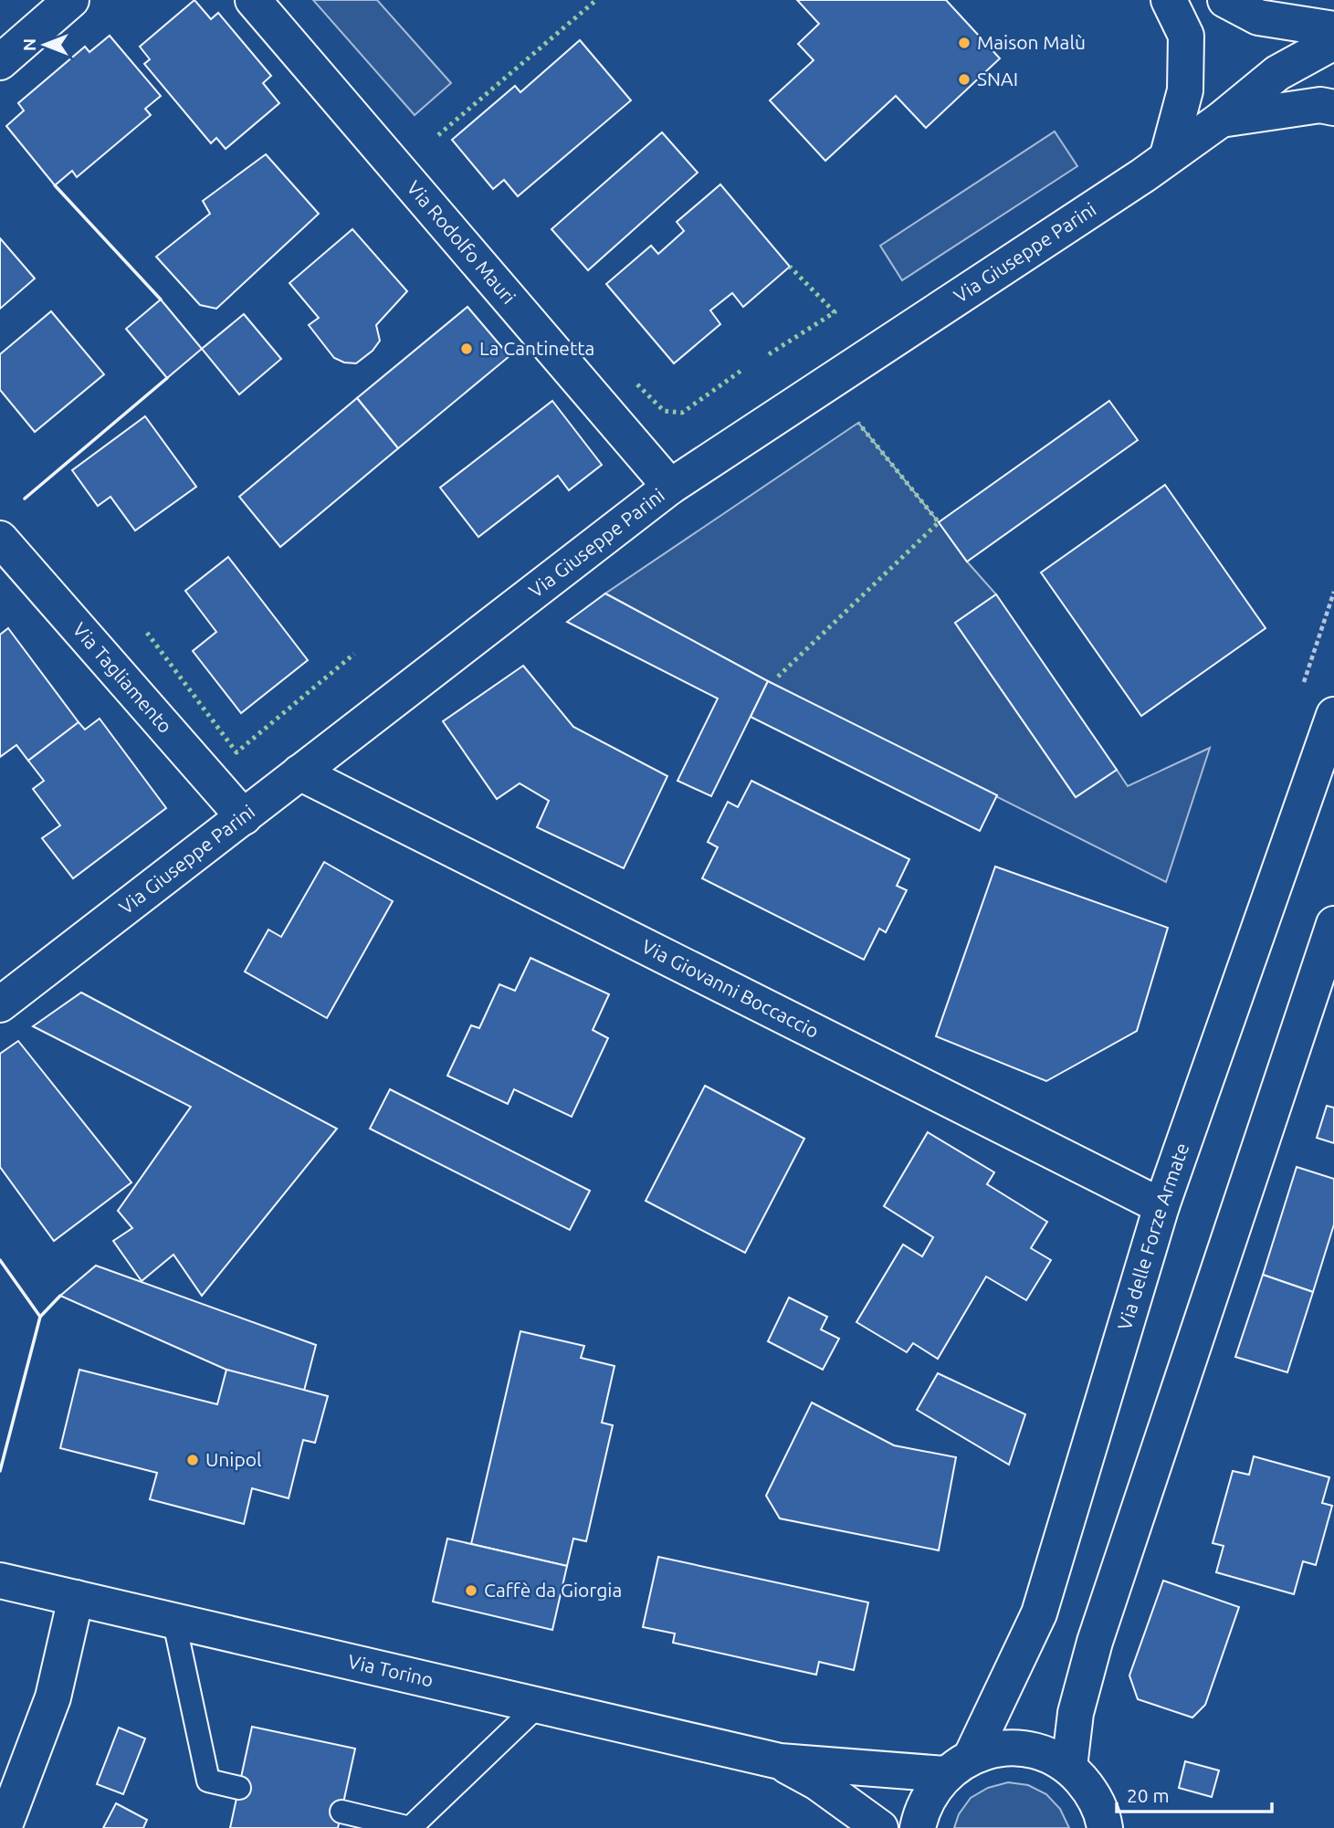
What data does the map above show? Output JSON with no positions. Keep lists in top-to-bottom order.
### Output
{
  "streets": {
    "street": [
      "Via Rodolfo Mauri",
      "Via Giuseppe Parini",
      "Via Tagliamento",
      "Via Giovanni Boccaccio",
      "Via delle Forze Armate",
      "Via Torino"
    ]
  },
  "crossings": [
    ["Via Rodolfo Mauri", "Via Giuseppe Parini"],
    ["Via Giuseppe Parini", "Via Tagliamento"],
    ["Via Giuseppe Parini", "Via Giovanni Boccaccio"],
    ["Via Giovanni Boccaccio", "Via delle Forze Armate"],
    ["Via delle Forze Armate", "Via Torino"]
  ],
  "places": [
    "Maison Malù",
    "SNAI",
    "La Cantinetta",
    "Unipol",
    "Caffè da Giorgia"
  ],
  "scale_bar": "20 m",
  "north": "left"
}
